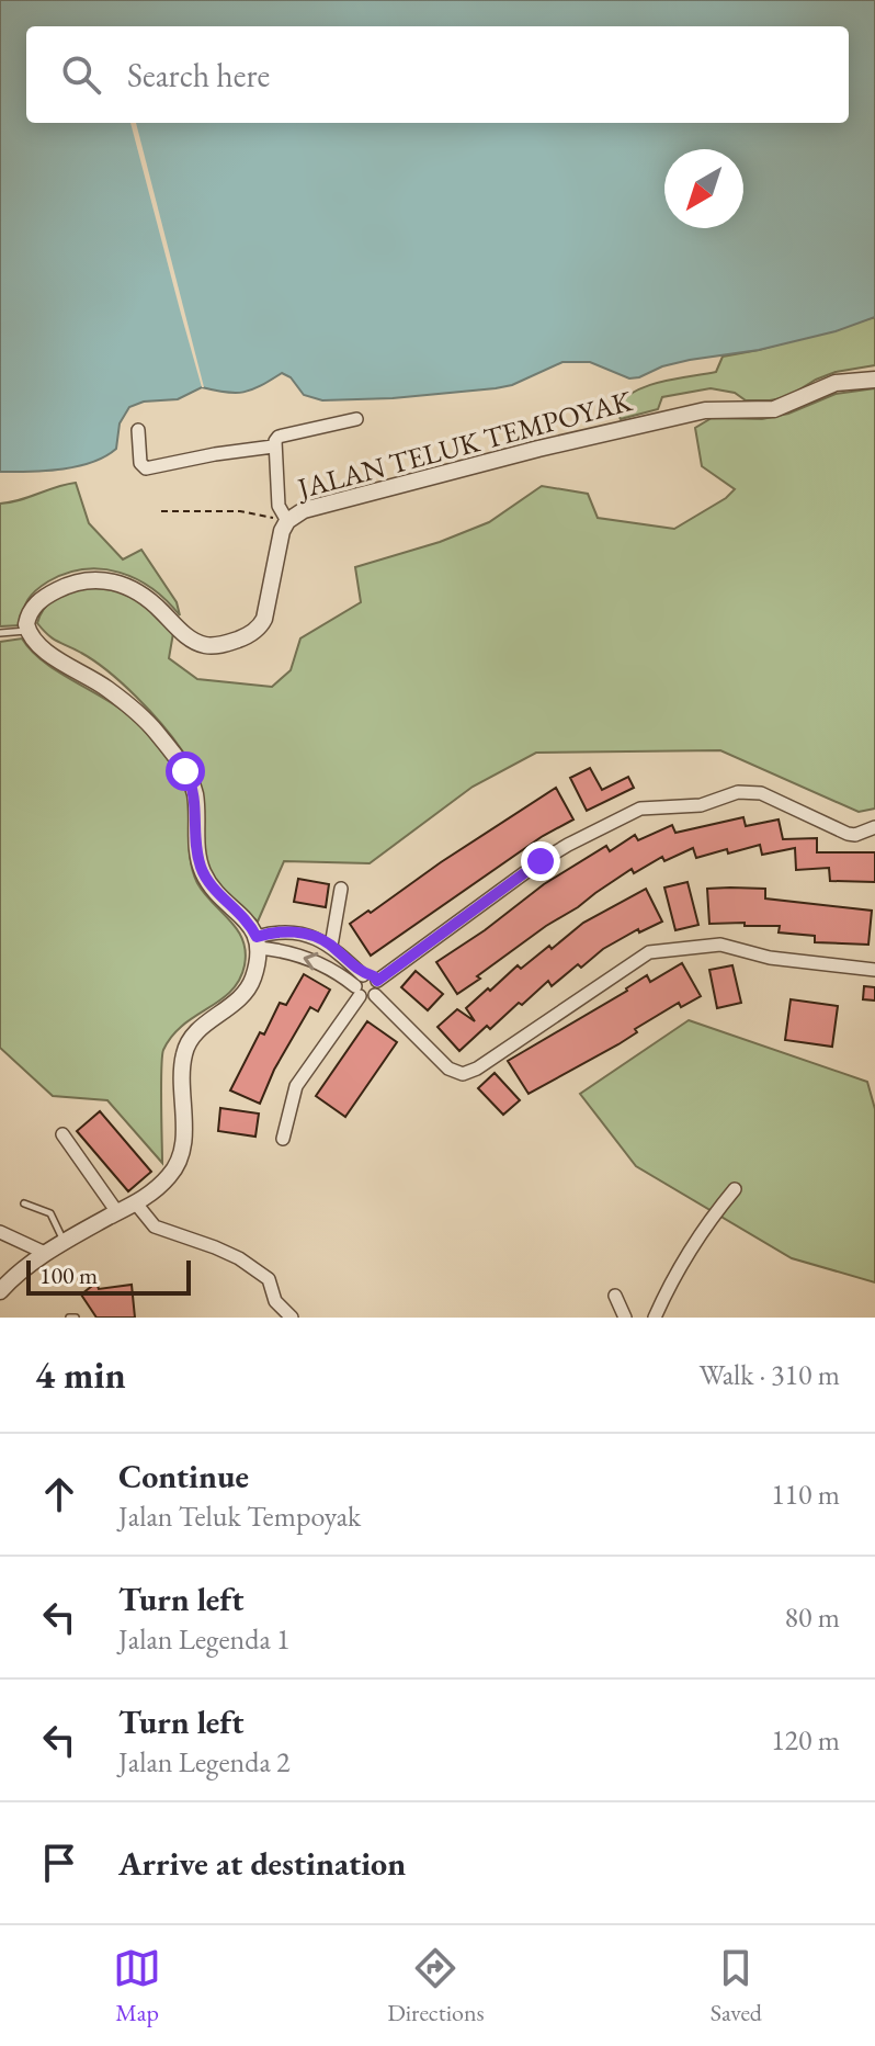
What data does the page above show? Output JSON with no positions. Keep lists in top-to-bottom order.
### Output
{
  "streets": {
    "street": ["JALAN TELUK TEMPOYAK"]
  },
  "scale_bar": "100 m",
  "north": "bottom left",
  "page": {
    "search": "Search here",
    "scale": "100 m",
    "heading": ["4 min", "Walk · 310 m"],
    "list": [
      ["Continue", "Jalan Teluk Tempoyak", "110 m"],
      ["Turn left", "Jalan Legenda 1", "80 m"],
      ["Turn left", "Jalan Legenda 2", "120 m"],
      "Arrive at destination"
    ],
    "nav": ["Map", "Directions", "Saved"]
  }
}
